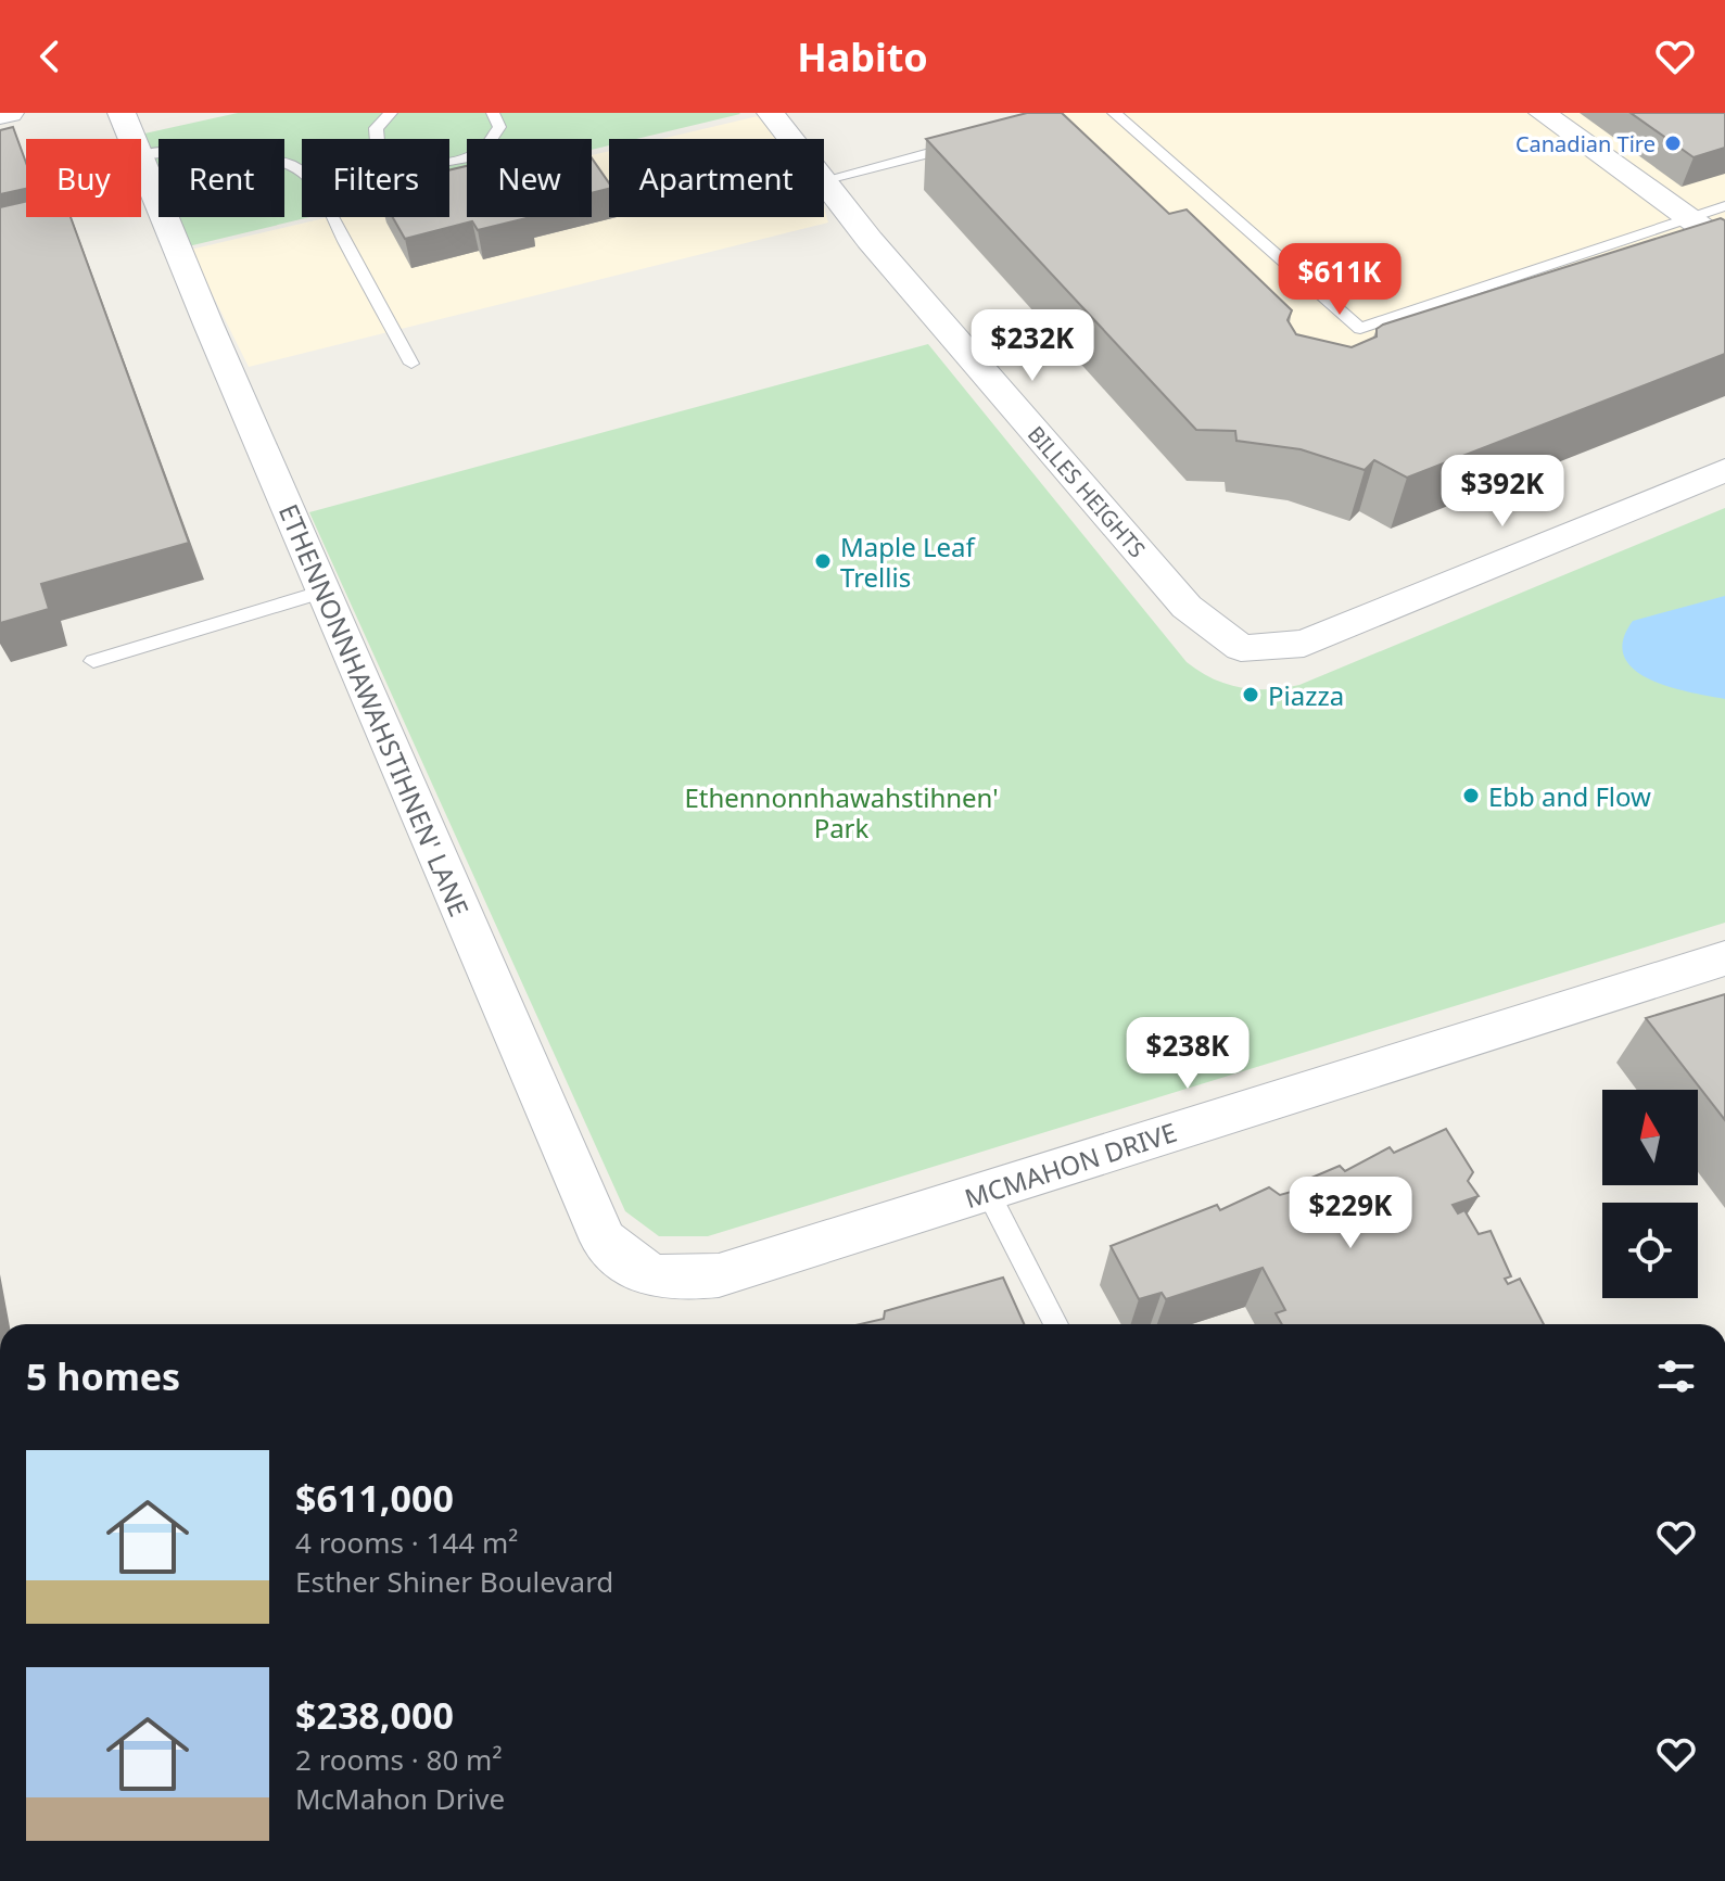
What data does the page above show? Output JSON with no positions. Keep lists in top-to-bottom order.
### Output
{
  "streets": {
    "street": ["BILLES HEIGHTS", "ETHENNONNHAWAHSTIHNEN' LANE", "MCMAHON DRIVE"]
  },
  "crossings": [
    ["ETHENNONNHAWAHSTIHNEN' LANE", "MCMAHON DRIVE"]
  ],
  "parks": ["Ethennonnhawahstihnen' Park"],
  "places": [
    "Canadian Tire",
    "Maple Leaf Trellis",
    "Piazza",
    "Ebb and Flow"
  ],
  "north": "top",
  "page": {
    "header": "Habito",
    "chip": [
      "Buy",
      "Rent",
      "Filters",
      "New",
      "Apartment"
    ],
    "price": [
      "$611K",
      "$232K",
      "$392K",
      "$238K",
      "$229K"
    ],
    "heading": "5 homes",
    "list": [
      {
        "name": "$611,000",
        "note": "4 rooms · 144 m² · Esther Shiner Boulevard"
      },
      {
        "name": "$238,000",
        "note": "2 rooms · 80 m² · McMahon Drive"
      }
    ]
  }
}
